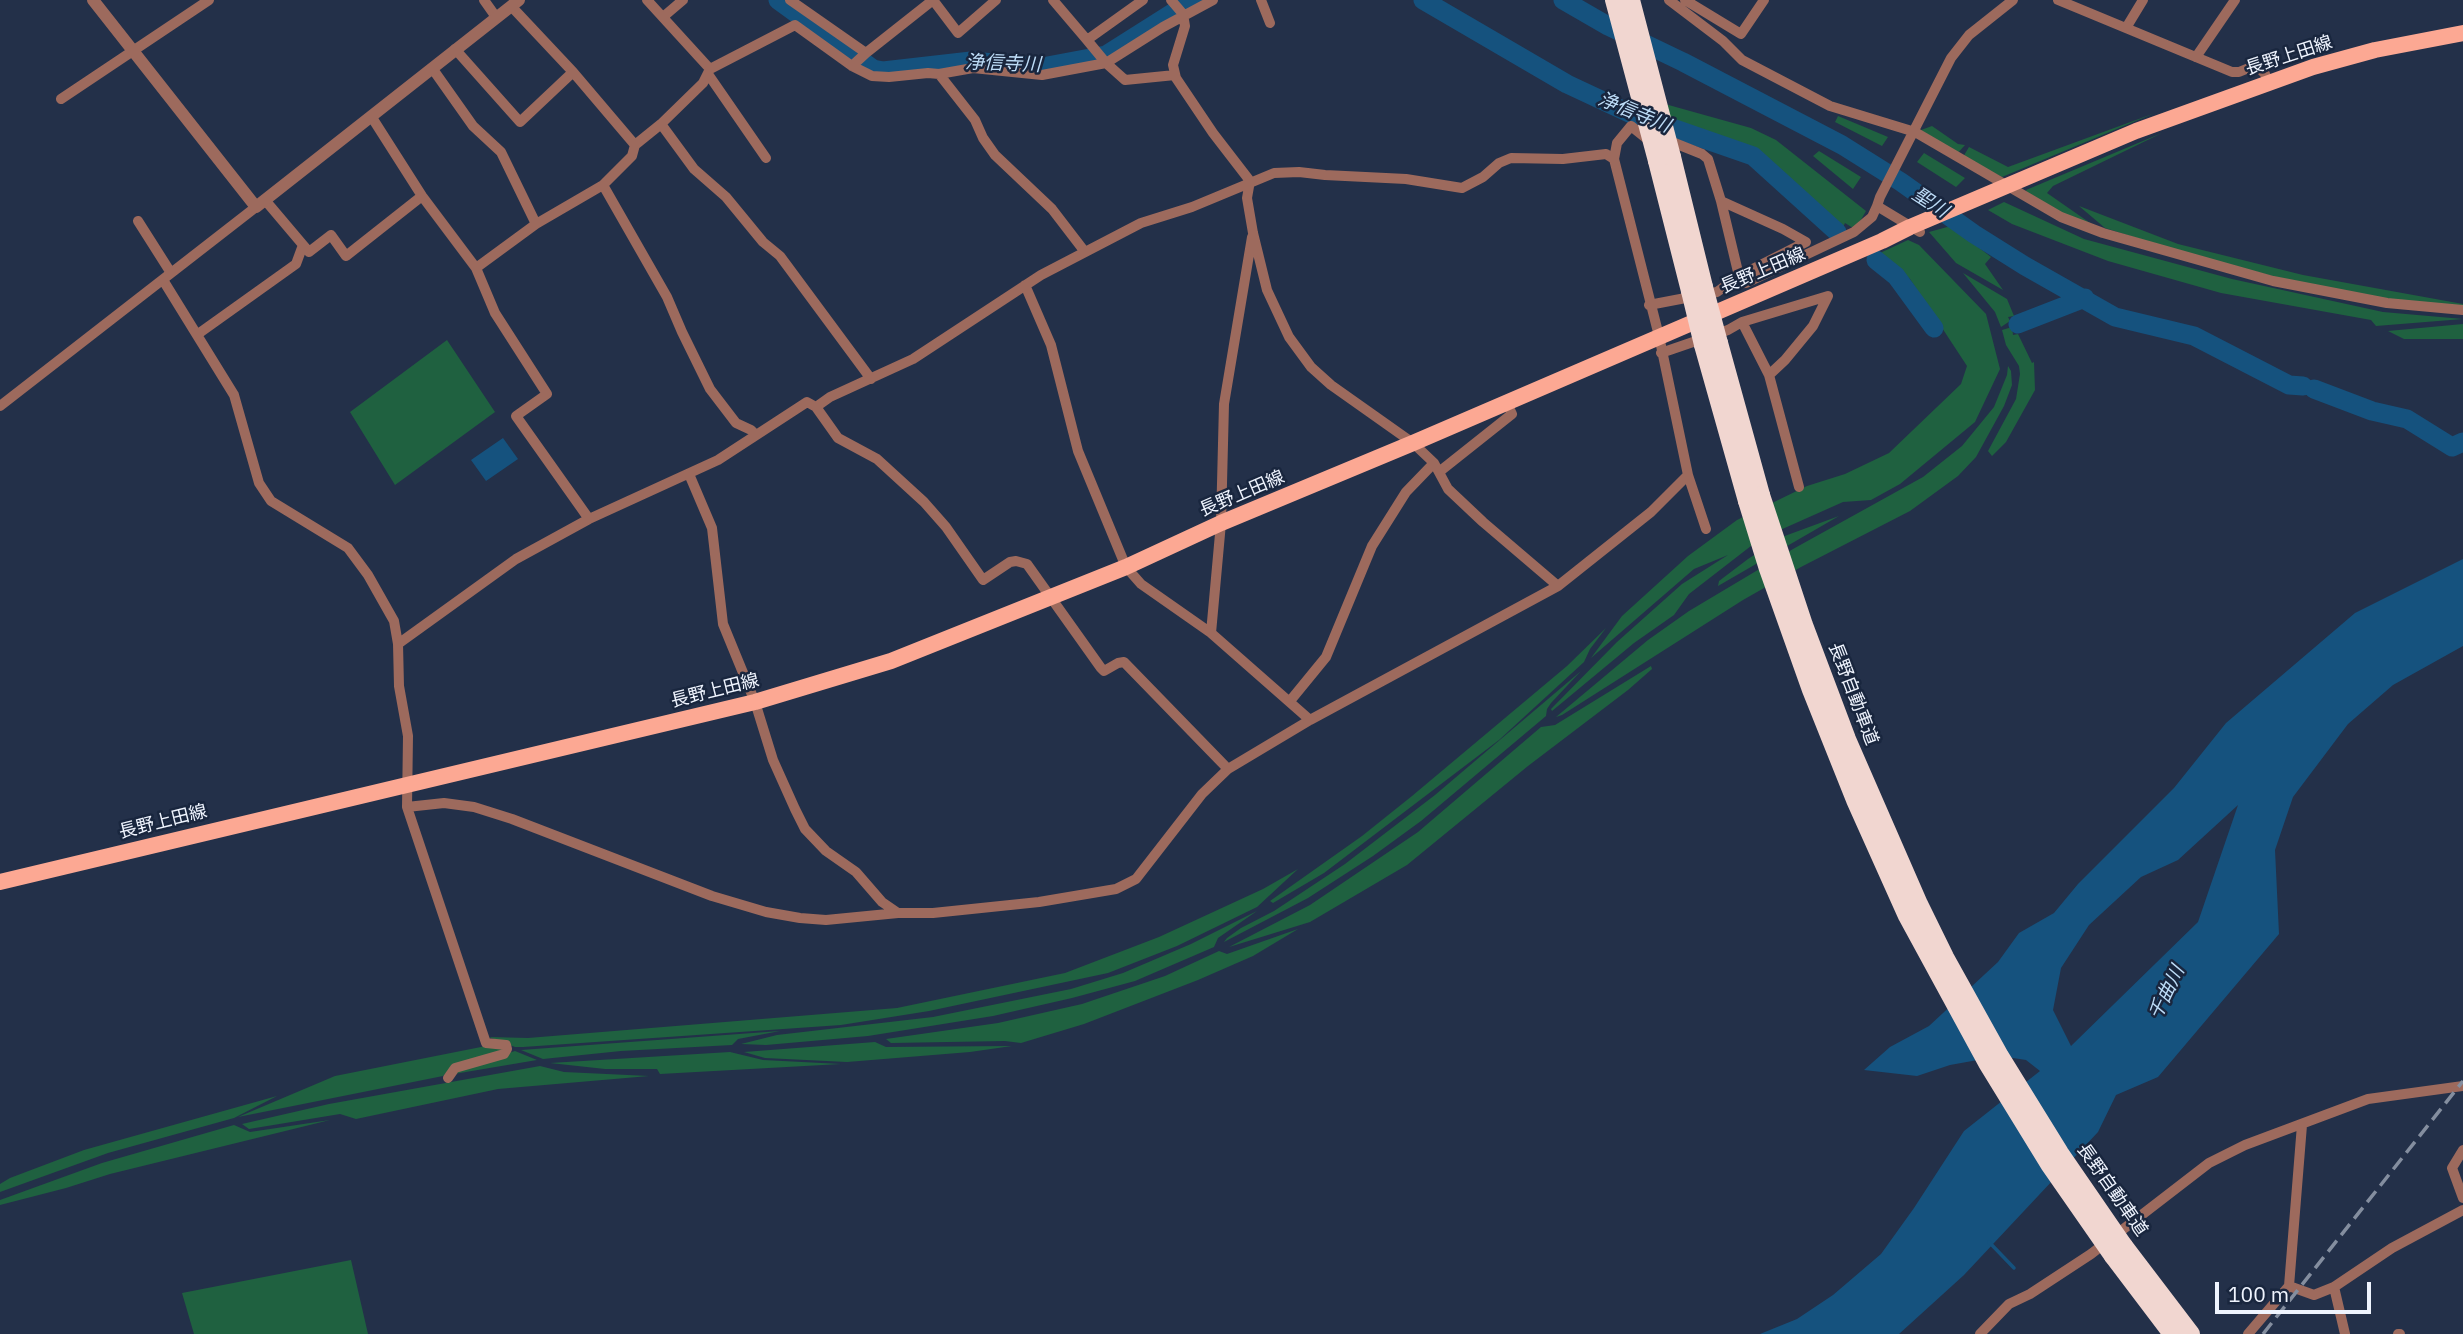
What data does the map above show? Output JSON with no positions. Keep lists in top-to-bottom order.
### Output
{
  "streets": {
    "highway": ["長野自動車道"],
    "main road": ["長野上田線"]
  },
  "water": ["浄信寺川", "聖川", "千曲川"],
  "scale_bar": "100 m"
}
